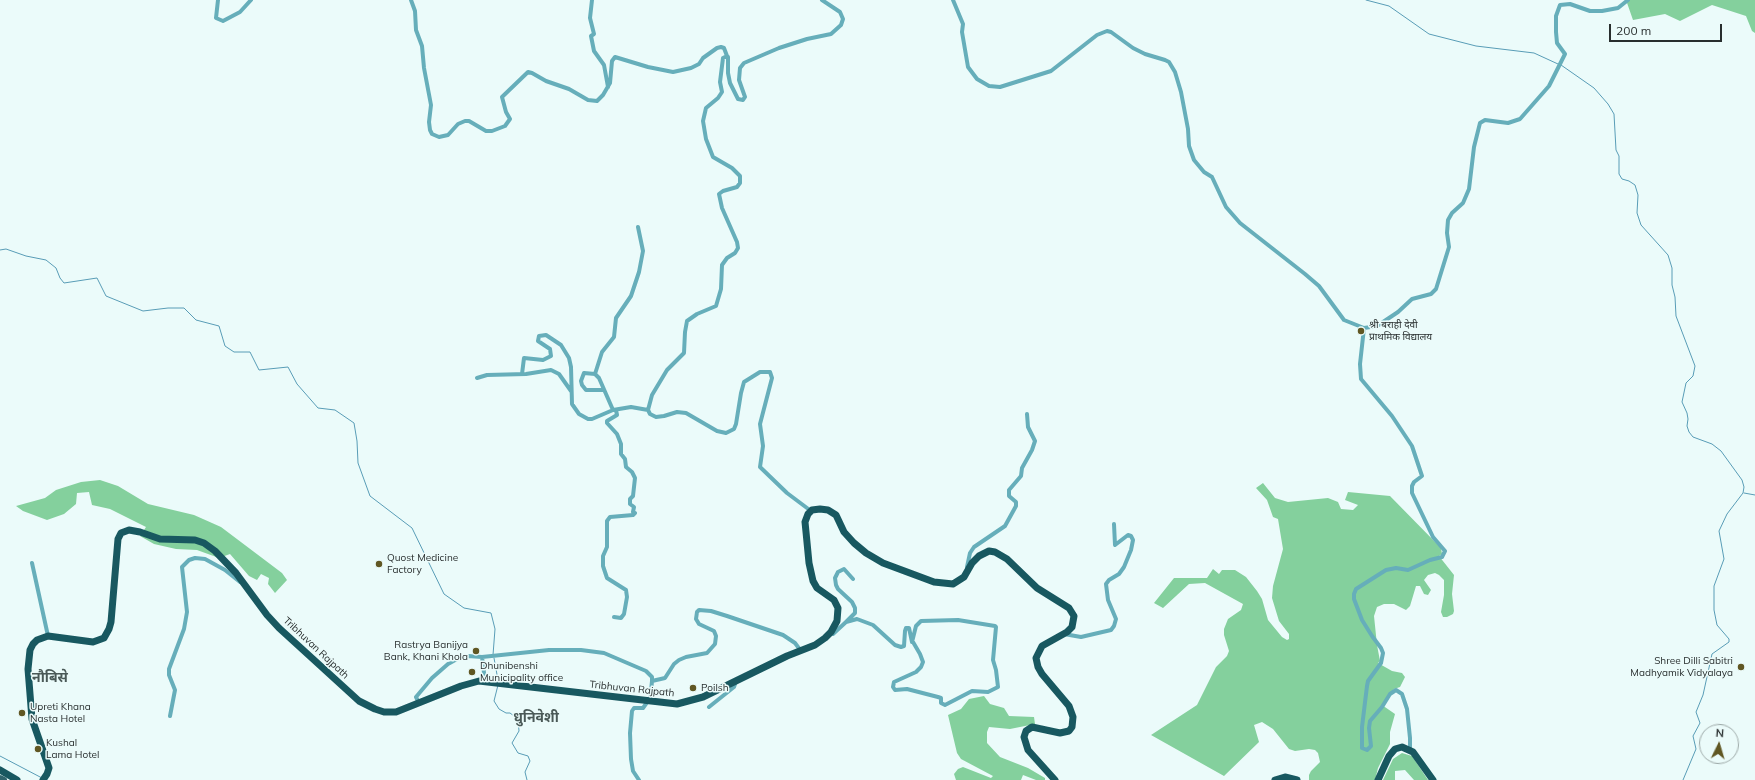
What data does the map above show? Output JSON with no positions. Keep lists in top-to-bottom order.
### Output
{
  "streets": {
    "highway": ["Tribhuvan Rajpath"]
  },
  "districts": ["नौबिसे", "धुनिवेशी"],
  "places": [
    "श्री बराही देवी प्राथमिक विद्यालय",
    "Quost Medicine Factory",
    "Rastrya Banijya Bank, Khani Khola",
    "Shree Dilli Sabitri Madhyamik Vidyalaya",
    "Dhunibenshi Municipality office",
    "Poilsh",
    "Upreti Khana Nasta Hotel",
    "Kushal Lama Hotel"
  ],
  "scale_bar": "200 m",
  "north": "top"
}
